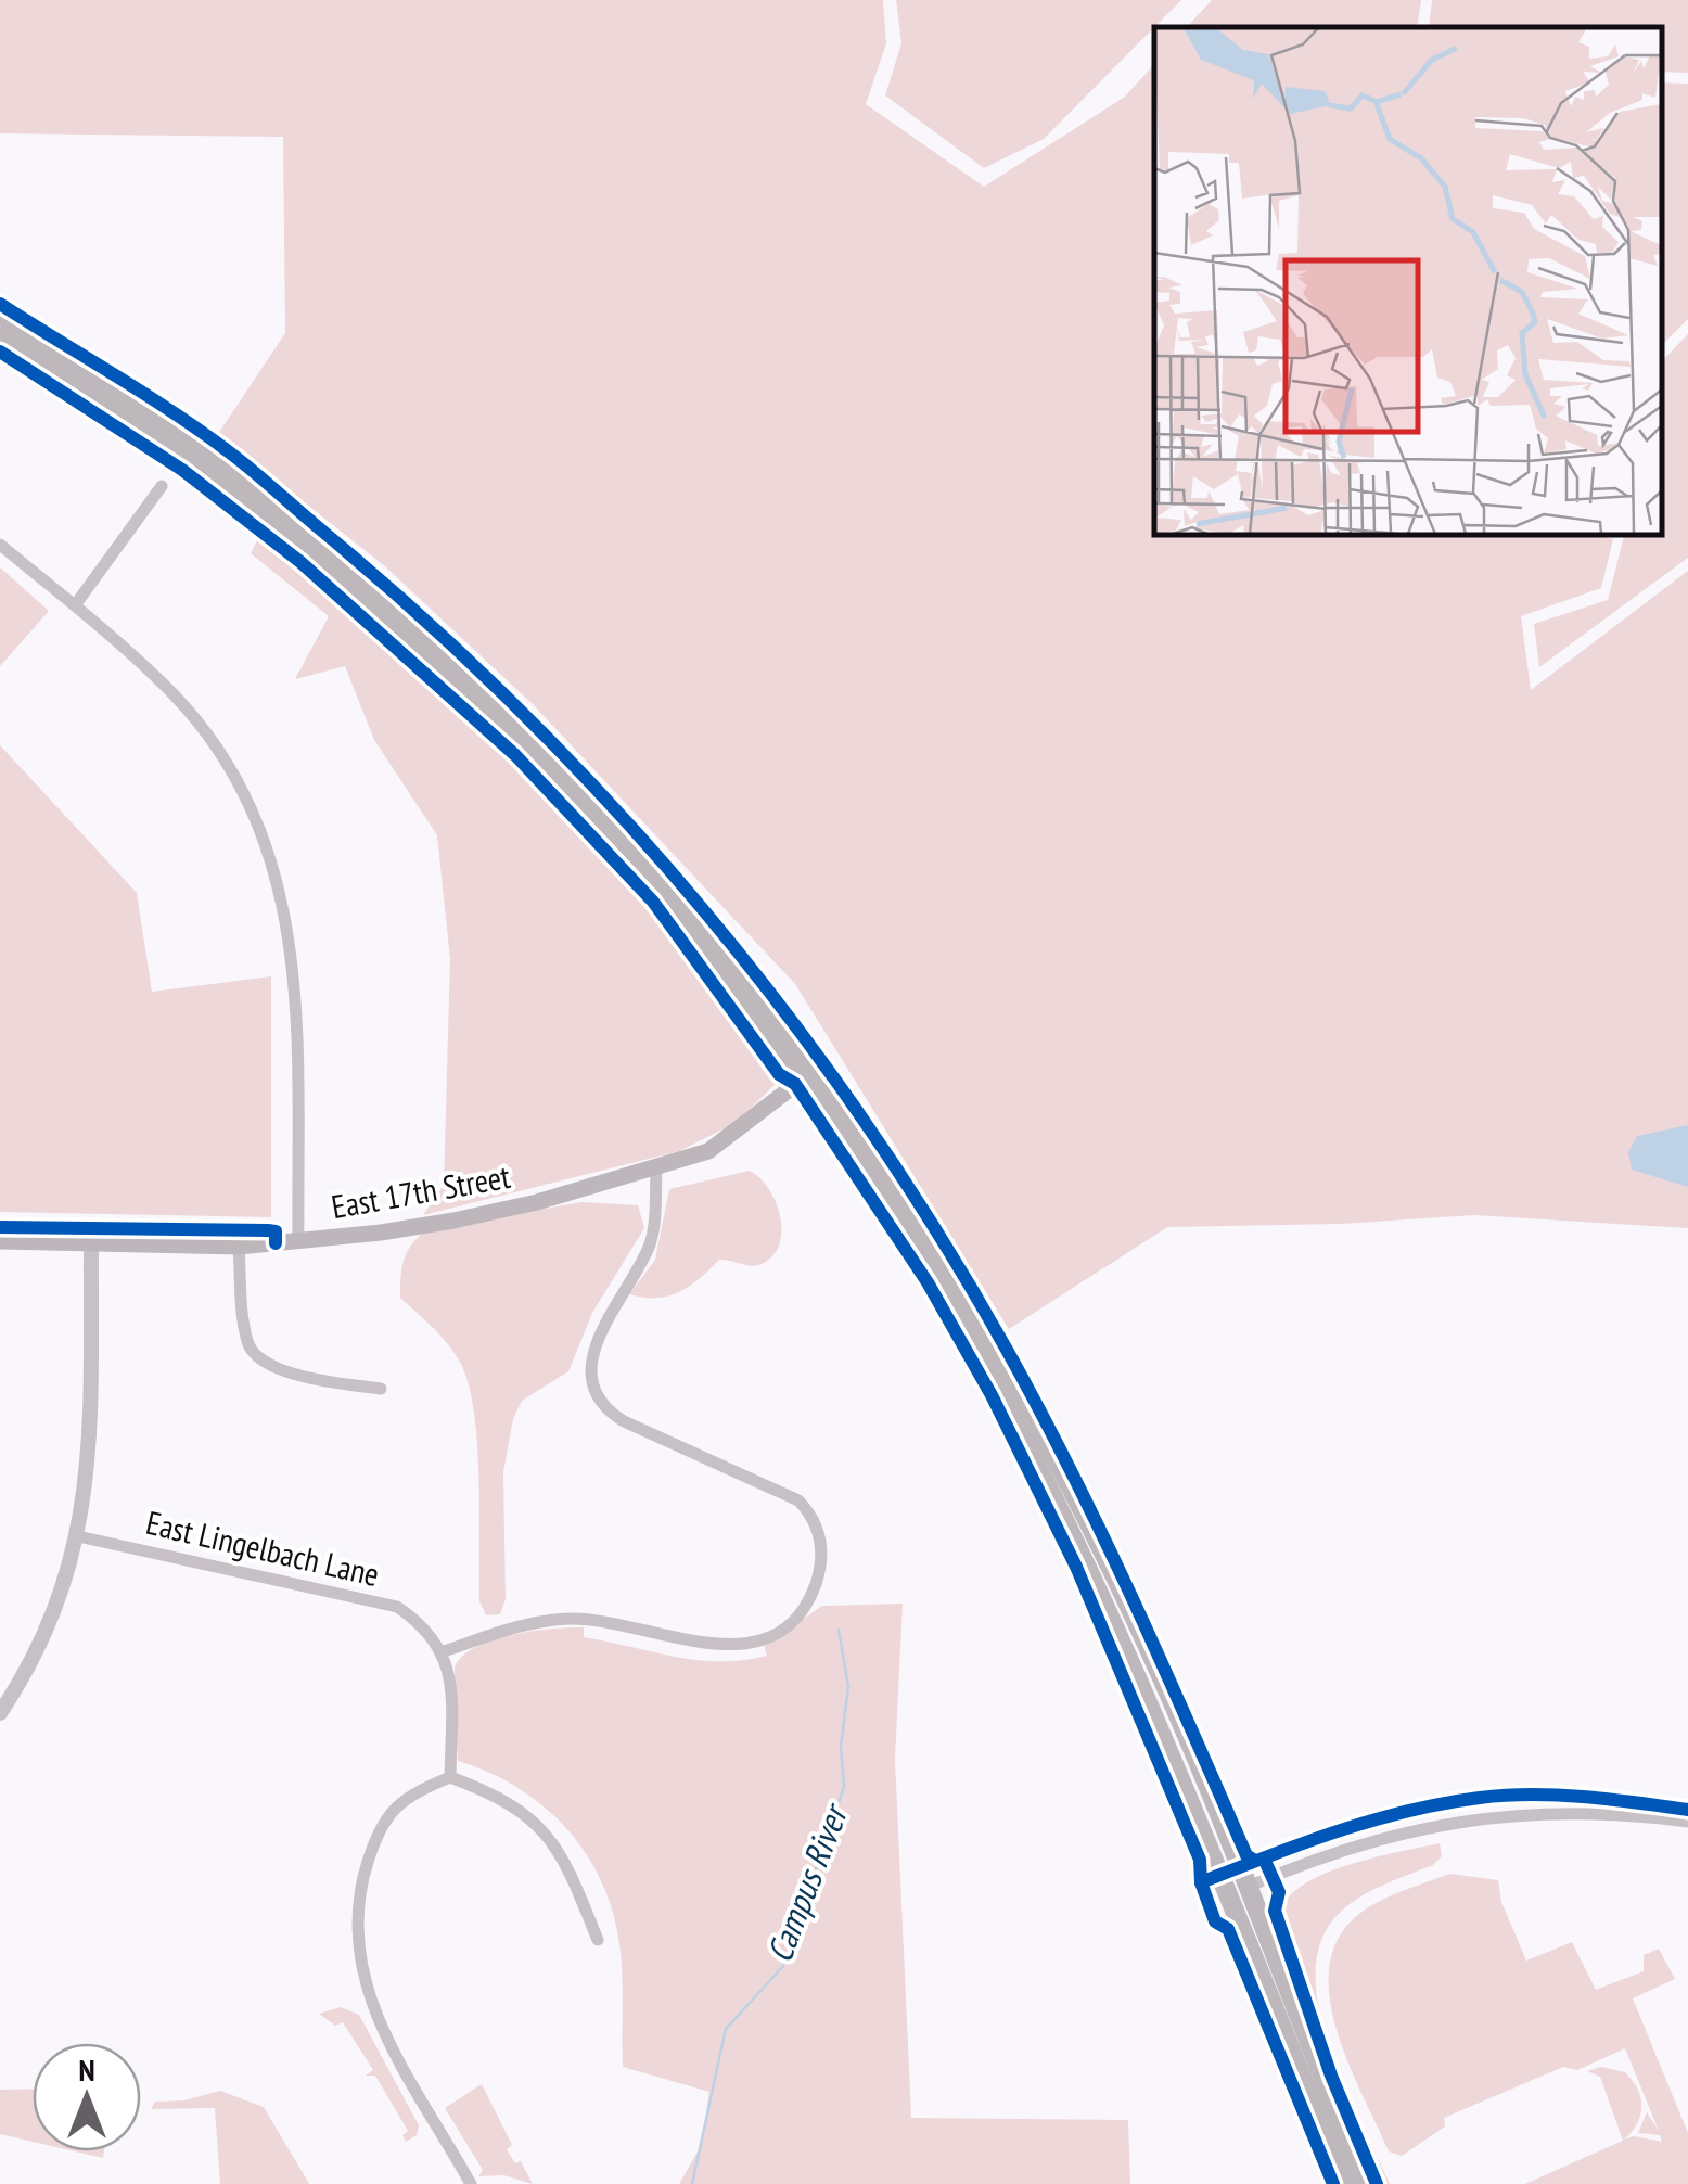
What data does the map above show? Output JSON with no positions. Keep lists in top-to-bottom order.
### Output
{
  "streets": {
    "main road": ["East 17th Street"],
    "street": ["East Lingelbach Lane"]
  },
  "water": ["Campus River"],
  "north": "top"
}
